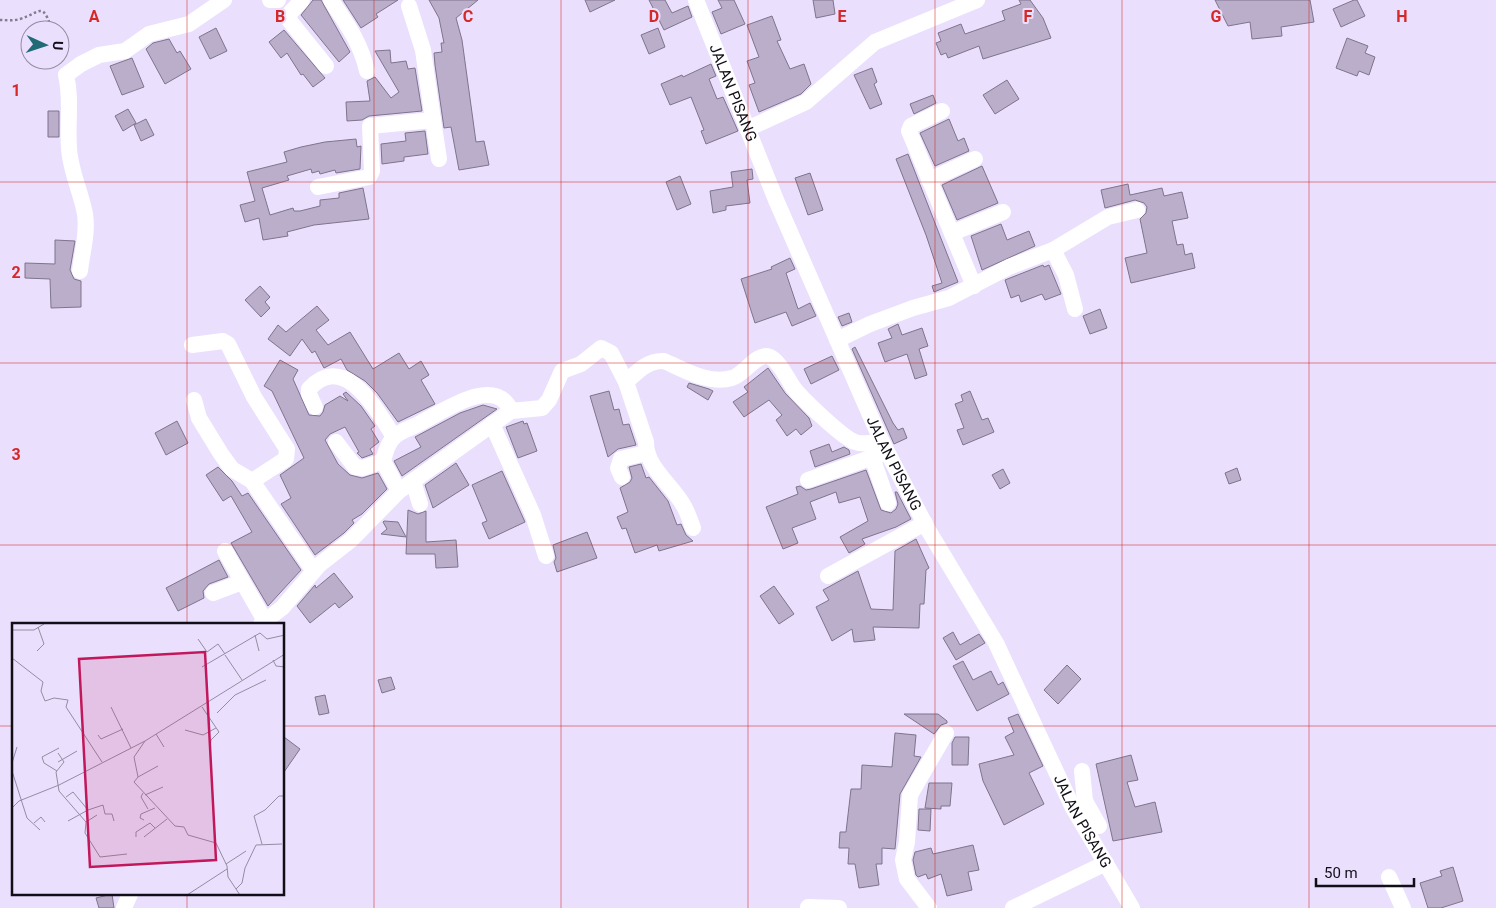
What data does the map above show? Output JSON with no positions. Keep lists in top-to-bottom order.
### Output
{
  "streets": {
    "street": ["JALAN PISANG"]
  },
  "scale_bar": "50 m",
  "north": "right",
  "grid": {
    "columns": [
      "A",
      "B",
      "C",
      "D",
      "E",
      "F",
      "G",
      "H"
    ],
    "rows": ["1", "2", "3"]
  }
}
